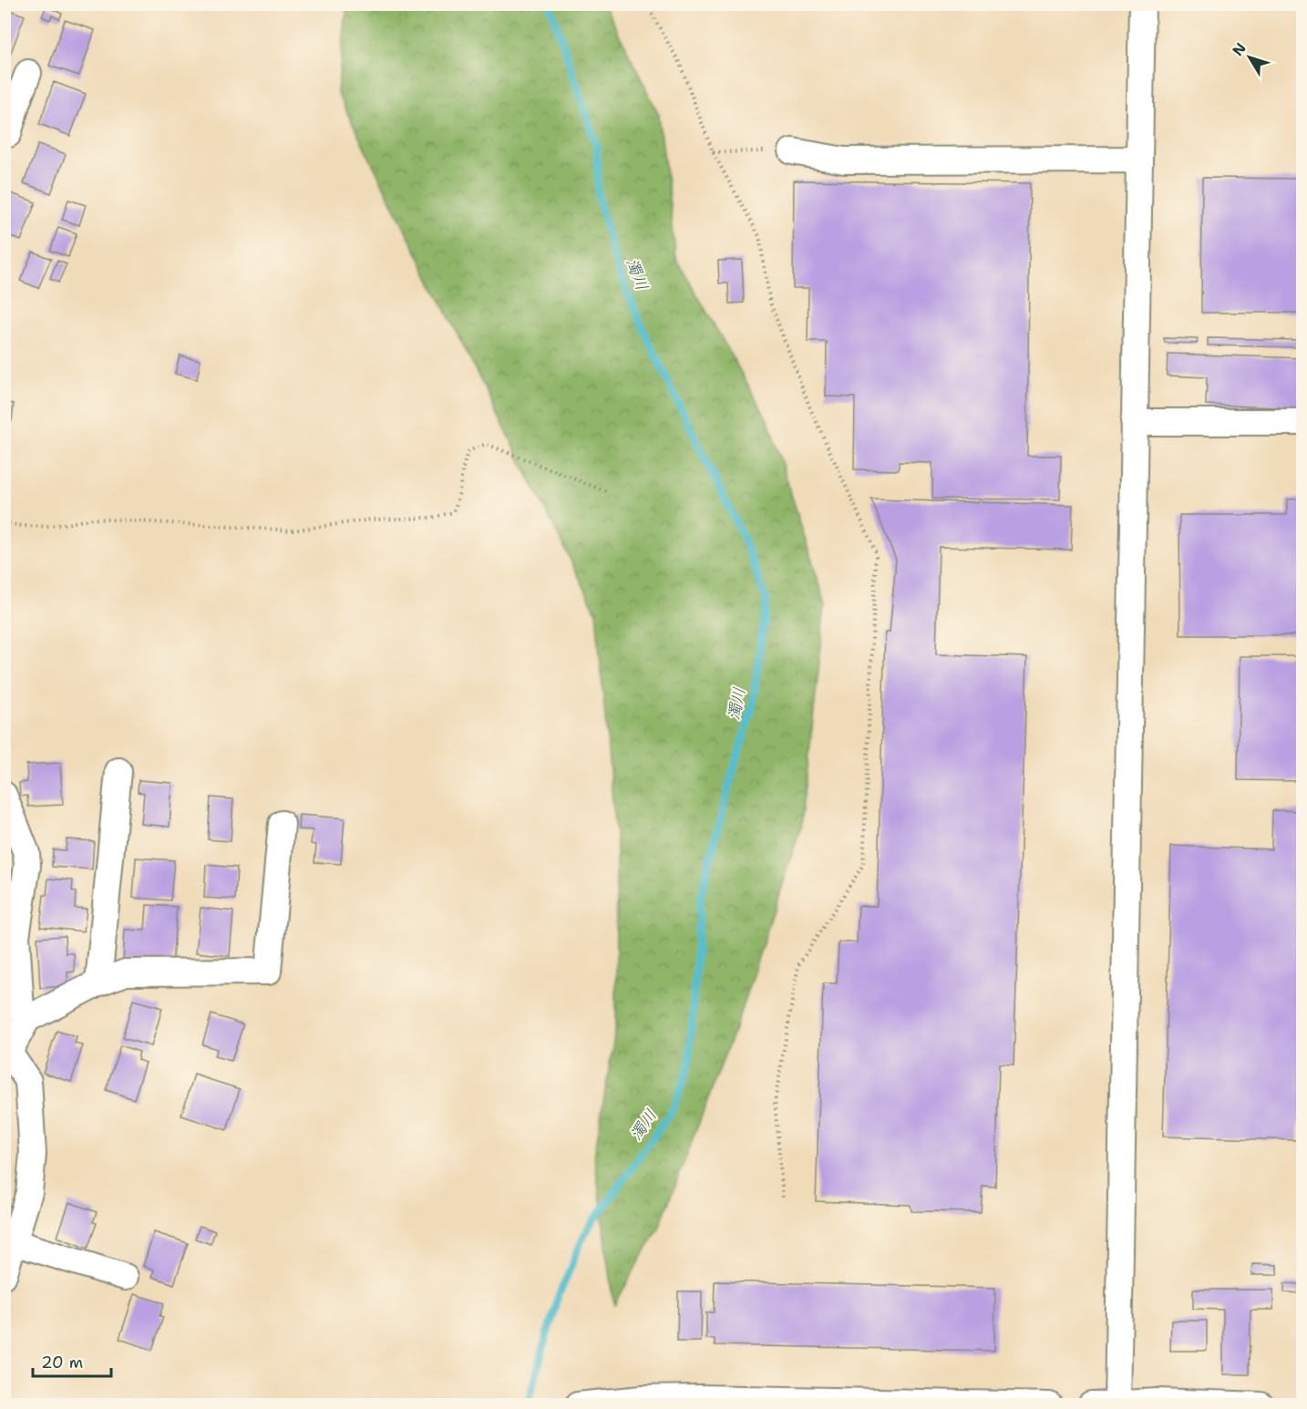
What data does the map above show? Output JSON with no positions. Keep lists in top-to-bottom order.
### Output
{
  "water": ["濁川"],
  "scale_bar": "20 m",
  "north": "top left"
}
